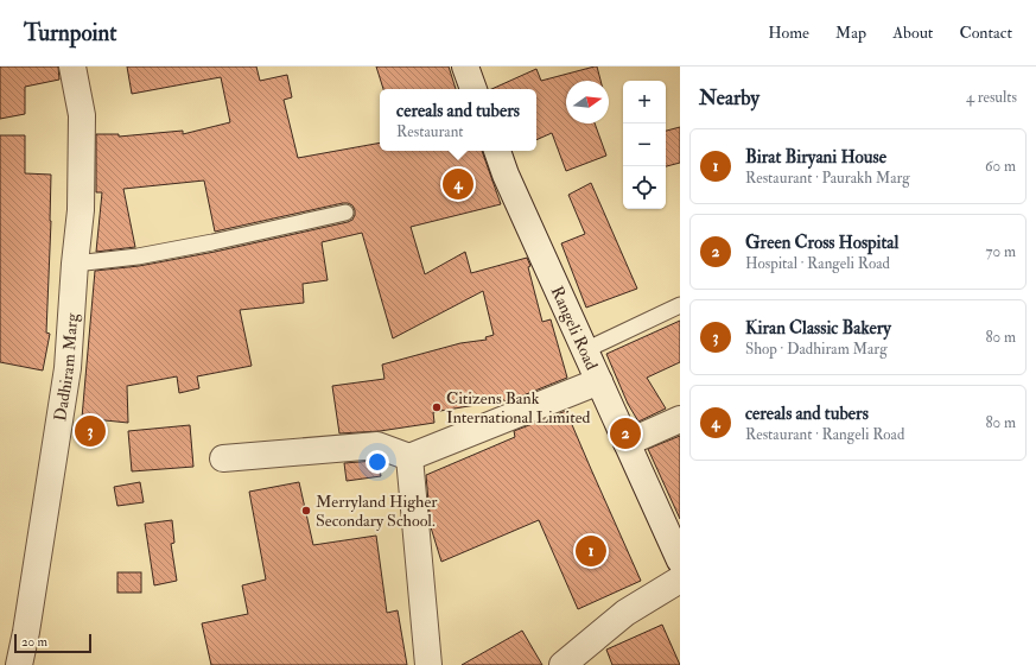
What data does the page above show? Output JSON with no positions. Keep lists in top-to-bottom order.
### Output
{
  "streets": {
    "street": ["Rangeli Road", "Dadhiram Marg"]
  },
  "places": ["Citizens Bank International Limited", "Merryland Higher Secondary School."],
  "scale_bar": "20 m",
  "north": "right",
  "page": {
    "header": "Turnpoint",
    "nav": [
      "Home",
      "Map",
      "About",
      "Contact"
    ],
    "heading": ["Nearby", "4 results"],
    "map_buttons": ["+", "−"],
    "popup": ["cereals and tubers", "Restaurant"],
    "list": [
      {
        "mark": "1",
        "name": "Birat Biryani House",
        "note": "Restaurant · Paurakh Marg",
        "value": "60 m"
      },
      {
        "mark": "2",
        "name": "Green Cross Hospital",
        "note": "Hospital · Rangeli Road",
        "value": "70 m"
      },
      {
        "mark": "3",
        "name": "Kiran Classic Bakery",
        "note": "Shop · Dadhiram Marg",
        "value": "80 m"
      },
      {
        "mark": "4",
        "name": "cereals and tubers",
        "note": "Restaurant · Rangeli Road",
        "value": "80 m"
      }
    ],
    "pins": [
      "4",
      "3",
      "2",
      "1"
    ],
    "scale": "20 m"
  }
}
